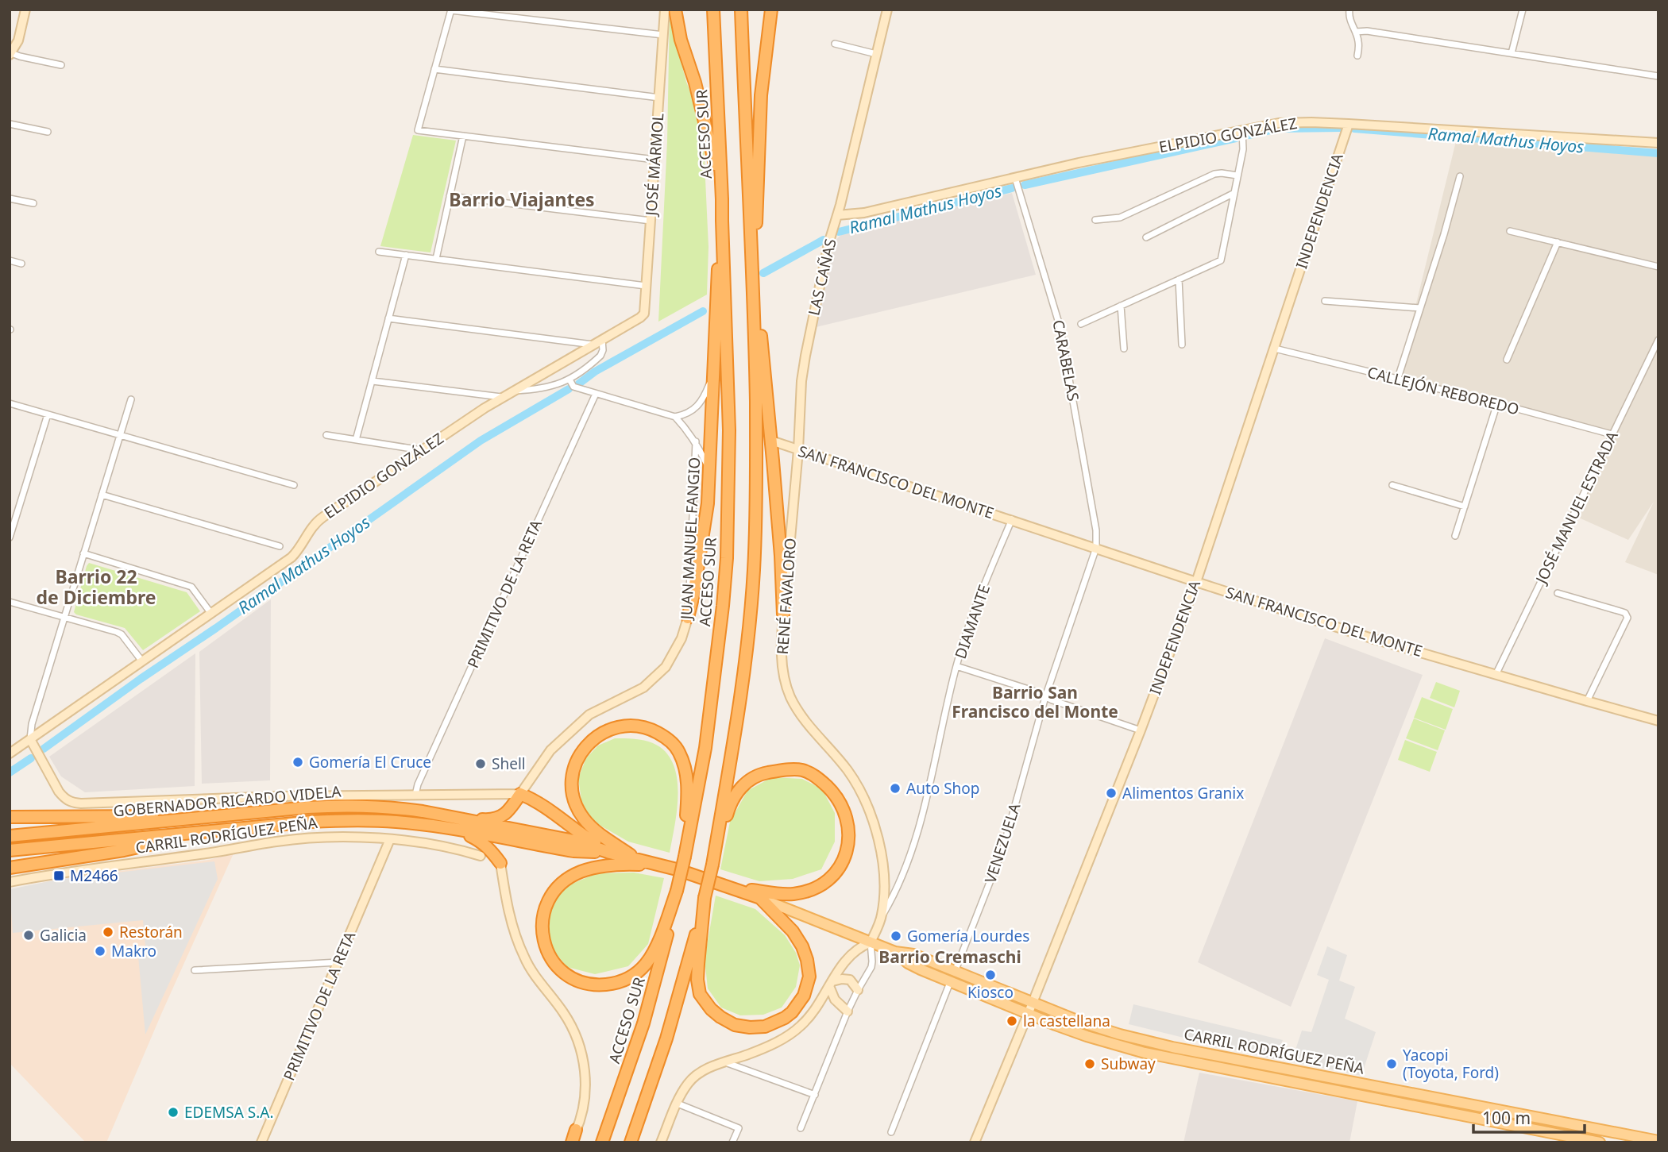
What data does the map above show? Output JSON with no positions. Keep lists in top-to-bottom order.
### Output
{
  "streets": {
    "highway": ["ACCESO SUR", "GOBERNADOR RICARDO VIDELA", "CARRIL RODRÍGUEZ PEÑA"],
    "street": [
      "ELPIDIO GONZÁLEZ",
      "JOSÉ MÁRMOL",
      "INDEPENDENCIA",
      "LAS CAÑAS",
      "CARABELAS",
      "CALLEJÓN REBOREDO",
      "SAN FRANCISCO DEL MONTE",
      "JOSÉ MANUEL ESTRADA",
      "JUAN MANUEL FANGIO",
      "PRIMITIVO DE LA RETA",
      "RENÉ FAVALORO",
      "DIAMANTE",
      "VENEZUELA"
    ]
  },
  "crossings": [
    ["ELPIDIO GONZÁLEZ", "JOSÉ MÁRMOL"],
    ["ELPIDIO GONZÁLEZ", "INDEPENDENCIA"],
    ["ELPIDIO GONZÁLEZ", "LAS CAÑAS"],
    ["ELPIDIO GONZÁLEZ", "CARABELAS"],
    ["ELPIDIO GONZÁLEZ", "CARRIL RODRÍGUEZ PEÑA"],
    ["INDEPENDENCIA", "CALLEJÓN REBOREDO"],
    ["INDEPENDENCIA", "SAN FRANCISCO DEL MONTE"],
    ["INDEPENDENCIA", "CARRIL RODRÍGUEZ PEÑA"],
    ["LAS CAÑAS", "SAN FRANCISCO DEL MONTE"],
    ["LAS CAÑAS", "RENÉ FAVALORO"],
    ["CARABELAS", "SAN FRANCISCO DEL MONTE"],
    ["CARABELAS", "VENEZUELA"],
    ["CALLEJÓN REBOREDO", "JOSÉ MANUEL ESTRADA"],
    ["SAN FRANCISCO DEL MONTE", "JOSÉ MANUEL ESTRADA"],
    ["SAN FRANCISCO DEL MONTE", "RENÉ FAVALORO"],
    ["SAN FRANCISCO DEL MONTE", "DIAMANTE"],
    ["SAN FRANCISCO DEL MONTE", "VENEZUELA"],
    ["JUAN MANUEL FANGIO", "CARRIL RODRÍGUEZ PEÑA"],
    ["PRIMITIVO DE LA RETA", "CARRIL RODRÍGUEZ PEÑA"],
    ["RENÉ FAVALORO", "DIAMANTE"],
    ["RENÉ FAVALORO", "CARRIL RODRÍGUEZ PEÑA"],
    ["GOBERNADOR RICARDO VIDELA", "CARRIL RODRÍGUEZ PEÑA"],
    ["CARRIL RODRÍGUEZ PEÑA", "VENEZUELA"]
  ],
  "districts": [
    "Barrio Viajantes",
    "Barrio 22 de Diciembre",
    "Barrio San Francisco del Monte",
    "Barrio Cremaschi"
  ],
  "water": ["Ramal Mathus Hoyos"],
  "places": {
    "other": [
      "Gomería El Cruce",
      "Shell",
      "Auto Shop",
      "Alimentos Granix",
      "Restorán",
      "Galicia",
      "Gomería Lourdes",
      "Makro",
      "Kiosco",
      "la castellana",
      "Subway",
      "Yacopi (Toyota, Ford)",
      "EDEMSA S.A."
    ],
    "transit": ["M2466"]
  },
  "scale_bar": "100 m"
}
